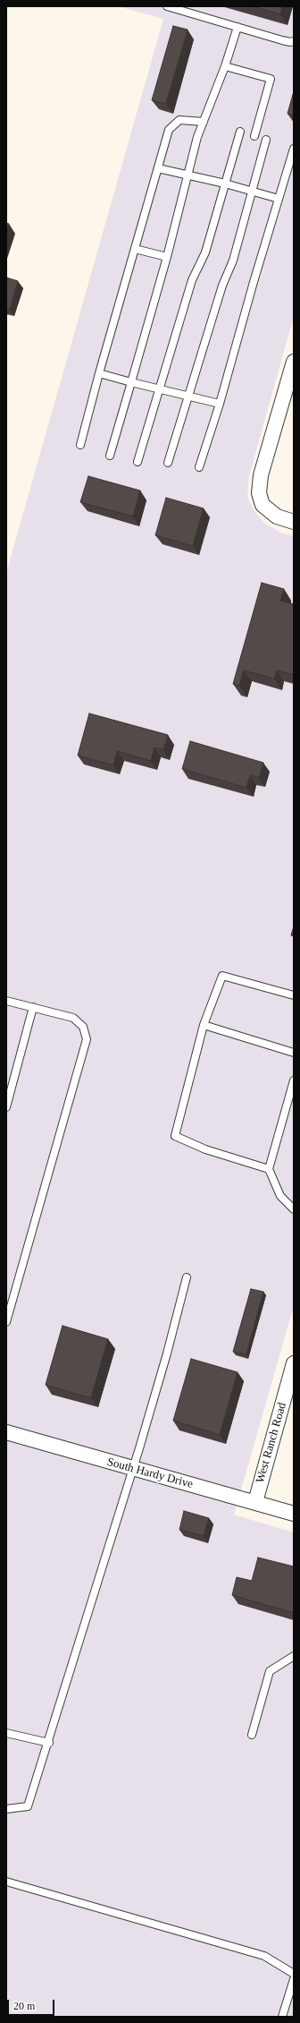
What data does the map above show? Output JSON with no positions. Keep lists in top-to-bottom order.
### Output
{
  "streets": {
    "street": ["West Ranch Road", "South Hardy Drive"]
  },
  "crossings": [
    ["West Ranch Road", "South Hardy Drive"]
  ],
  "scale_bar": "20 m"
}
